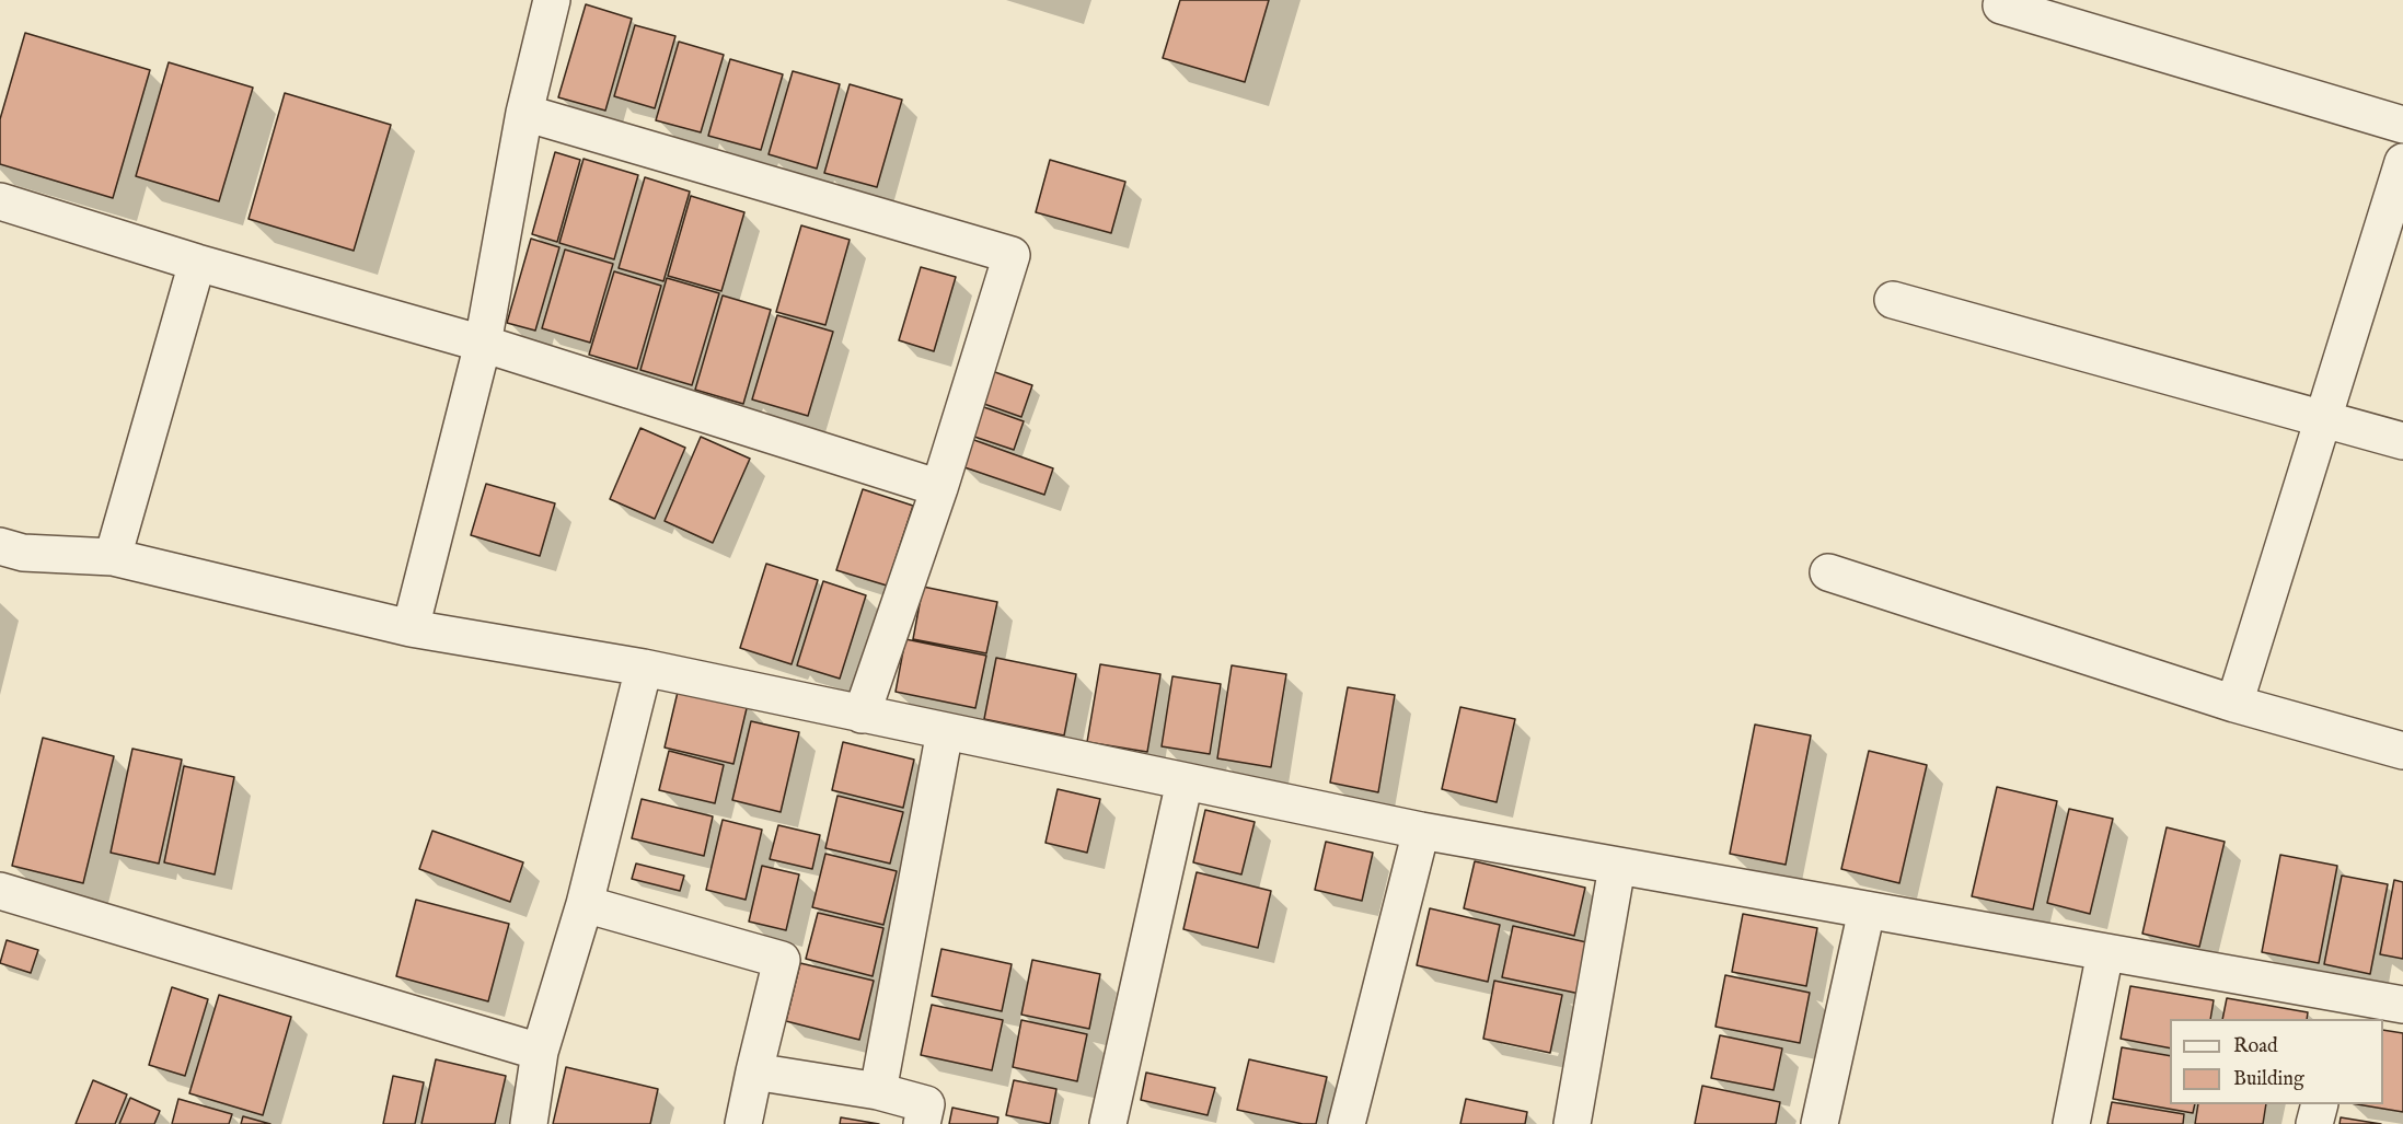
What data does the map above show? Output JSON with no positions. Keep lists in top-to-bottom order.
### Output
{
  "legend": ["Road", "Building"]
}
